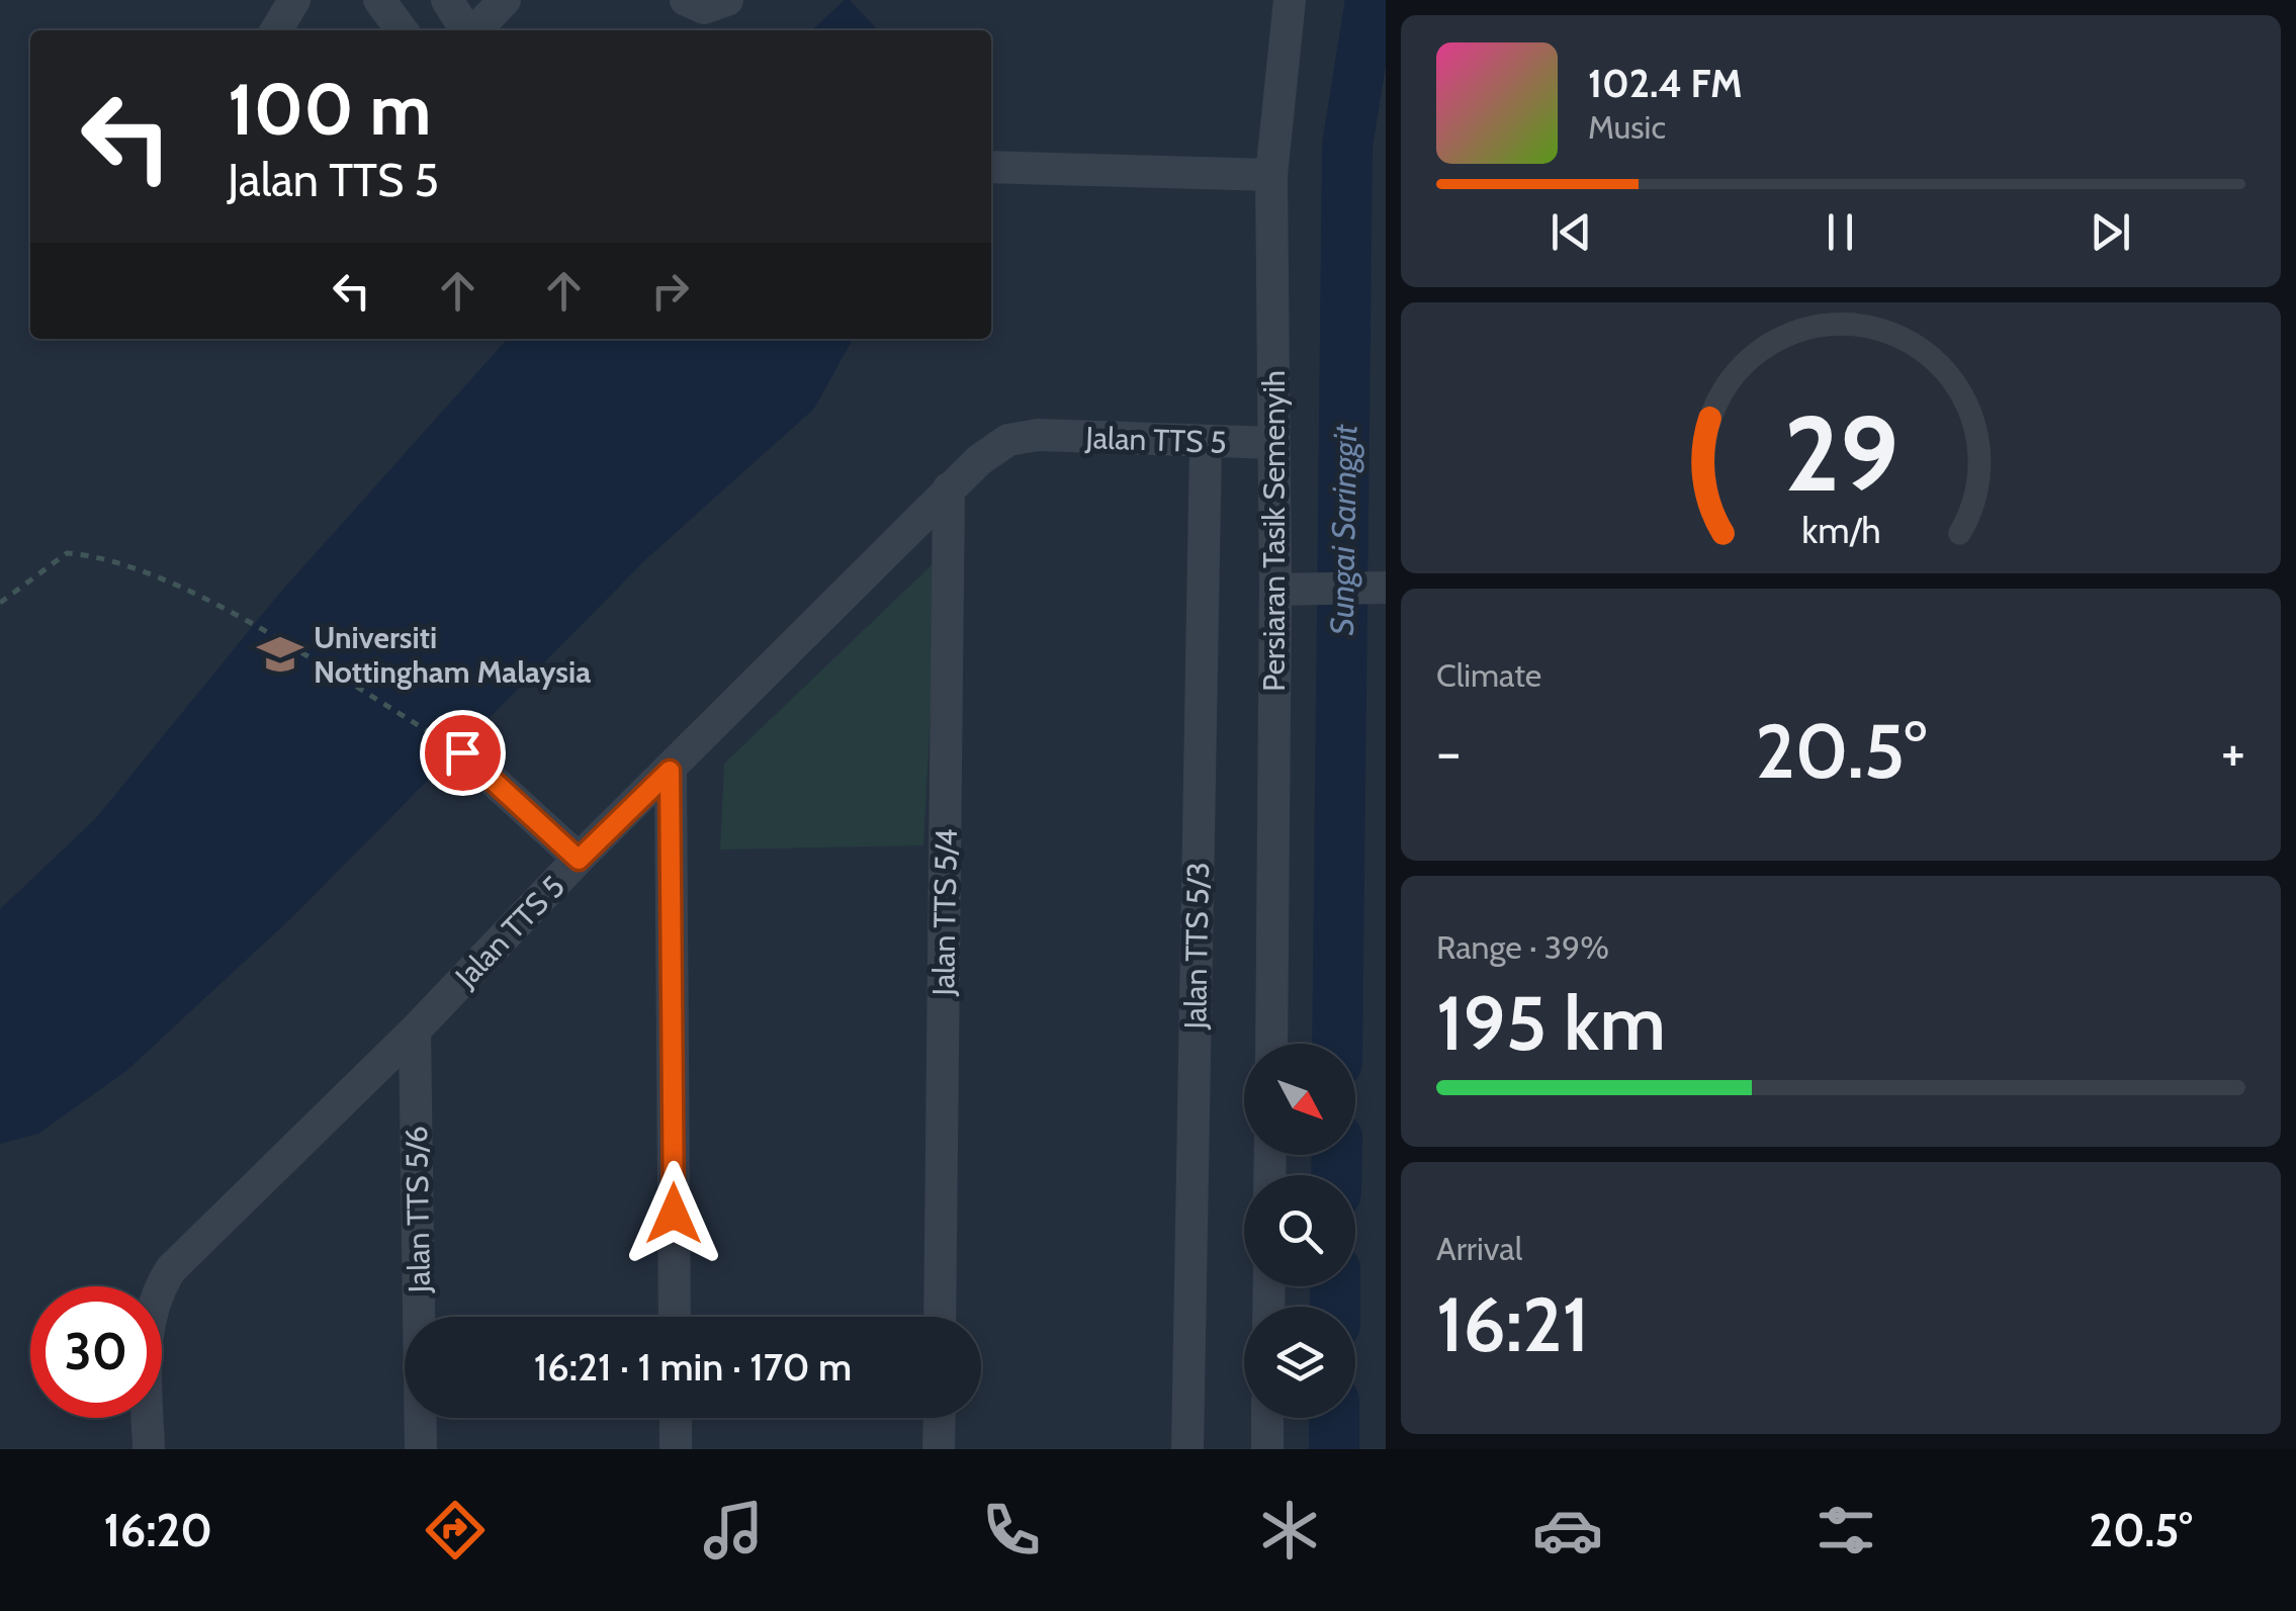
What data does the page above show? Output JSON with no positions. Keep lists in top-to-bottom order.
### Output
{
  "streets": {
    "street": [
      "Jalan TTS 5",
      "Persiaran Tasik Semenyih",
      "Jalan TTS 5/4",
      "Jalan TTS 5/3",
      "Jalan TTS 5/6"
    ]
  },
  "crossings": [
    ["Jalan TTS 5", "Persiaran Tasik Semenyih"],
    ["Jalan TTS 5", "Jalan TTS 5/4"],
    ["Jalan TTS 5", "Jalan TTS 5/3"],
    ["Jalan TTS 5", "Jalan TTS 5/6"]
  ],
  "water": ["Sungai Saringgit"],
  "places": {
    "school or university": ["Universiti Nottingham Malaysia"]
  },
  "north": "bottom right",
  "page": {
    "turn": ["100 m", "Jalan TTS 5"],
    "song": ["102.4 FM", "Music"],
    "tile": [
      "Climate",
      ["Range · 39%", "195 km"],
      ["Arrival", "16:21"]
    ],
    "heat": ["−", "20.5°", "+"],
    "limit": "30",
    "trip": "16:21 · 1 min · 170 m",
    "tabs": ["16:20", "20.5°"],
    "gauge": ["29", "km/h"]
  }
}
